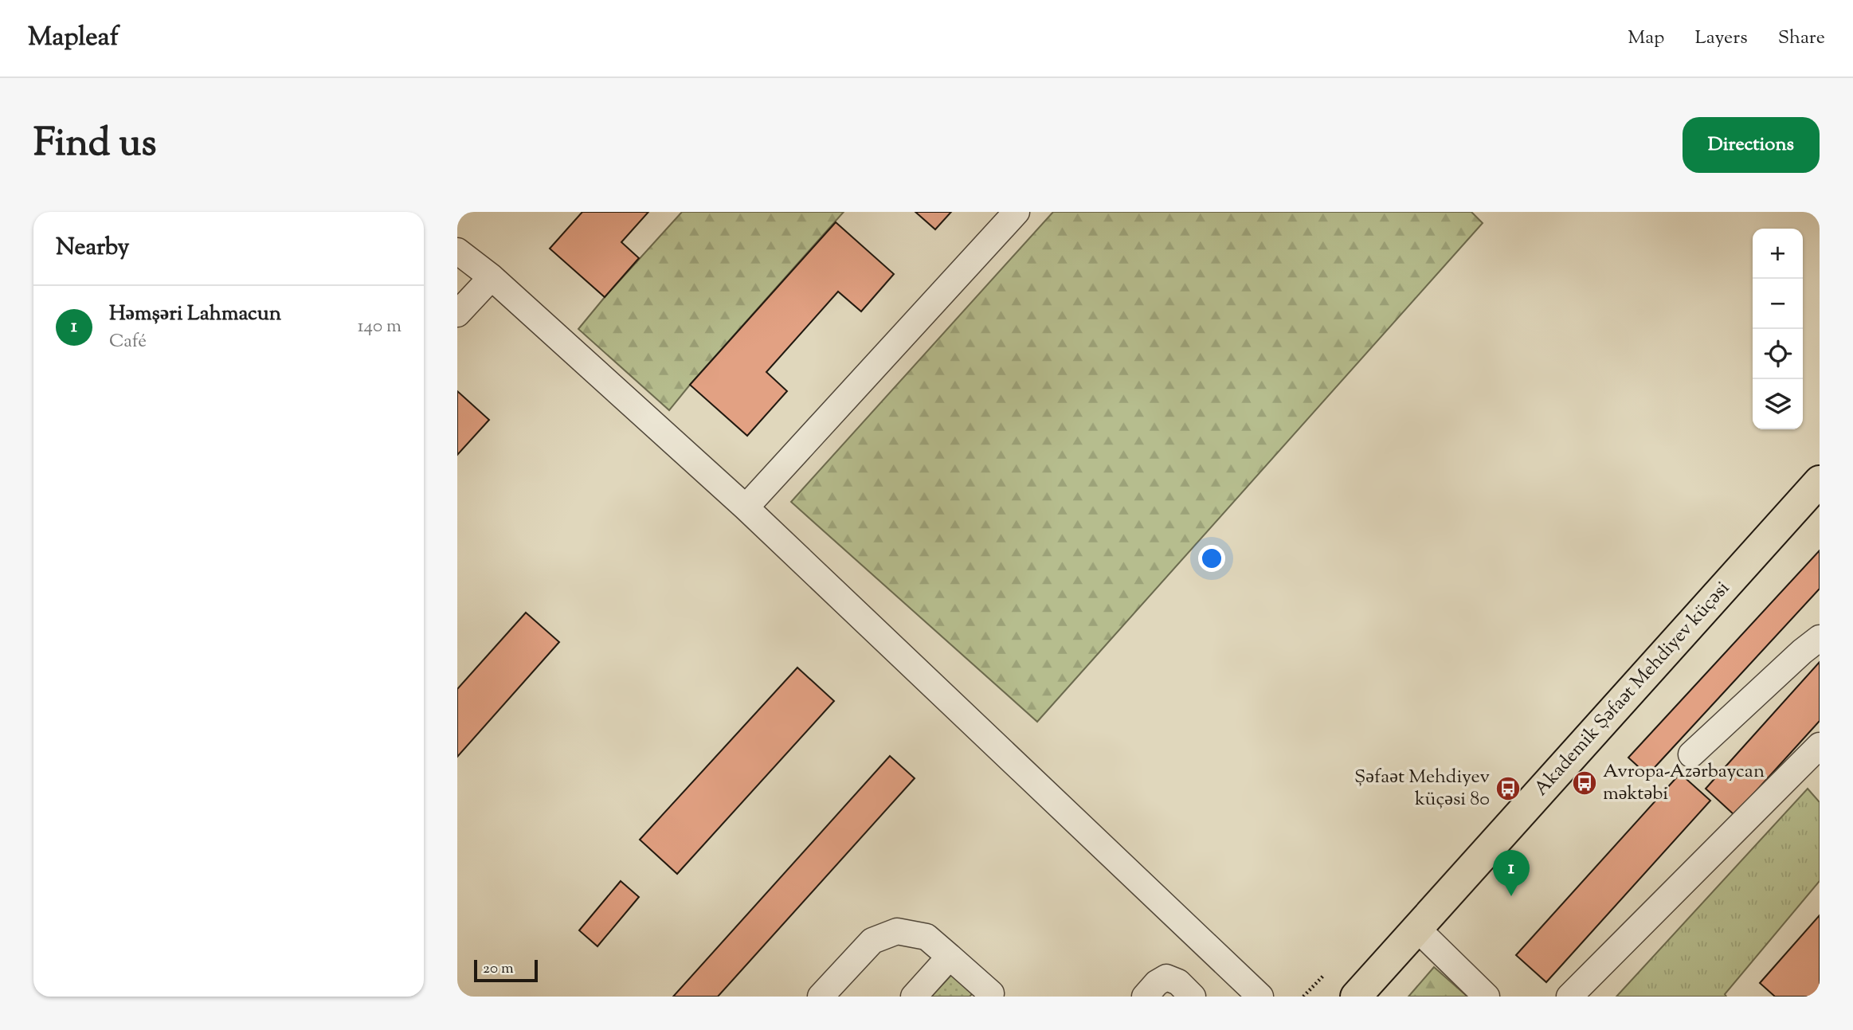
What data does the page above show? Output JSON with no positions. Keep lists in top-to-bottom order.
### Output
{
  "streets": {
    "main road": ["Akademik Şəfaət Mehdiyev küçəsi"]
  },
  "places": {
    "bus stop": ["Avropa-Azərbaycan məktəbi", "Şəfaət Mehdiyev küçəsi 80"]
  },
  "scale_bar": "20 m",
  "page": {
    "header": "Mapleaf",
    "nav": ["Map", "Layers", "Share"],
    "title": "Find us",
    "buttons": "Directions",
    "heading": "Nearby",
    "map_buttons": ["+", "−"],
    "list": [
      {
        "mark": "1",
        "name": "Həmşəri Lahmacun",
        "note": "Café",
        "value": "140 m"
      }
    ],
    "pins": "1",
    "scale": "20 m"
  }
}
